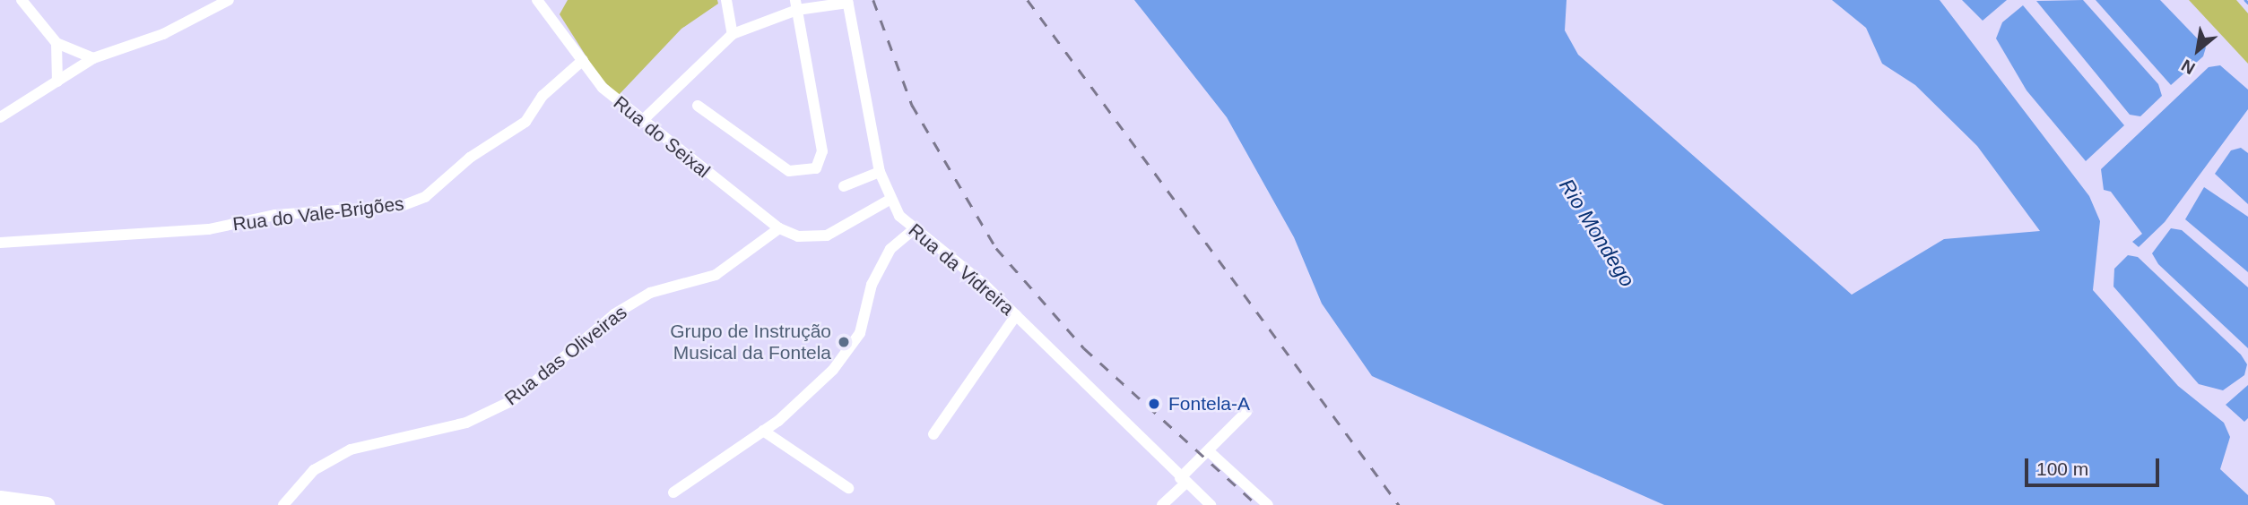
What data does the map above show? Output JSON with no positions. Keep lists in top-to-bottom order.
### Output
{
  "streets": {
    "street": [
      "Rua do Seixal",
      "Rua do Vale-Brigões",
      "Rua da Vidreira",
      "Rua das Oliveiras"
    ]
  },
  "crossings": [
    ["Rua do Seixal", "Rua do Vale-Brigões"],
    ["Rua do Seixal", "Rua das Oliveiras"]
  ],
  "water": ["Rio Mondego"],
  "places": ["Grupo de Instrução Musical da Fontela", "Fontela-A"],
  "scale_bar": "100 m",
  "north": "bottom left"
}
